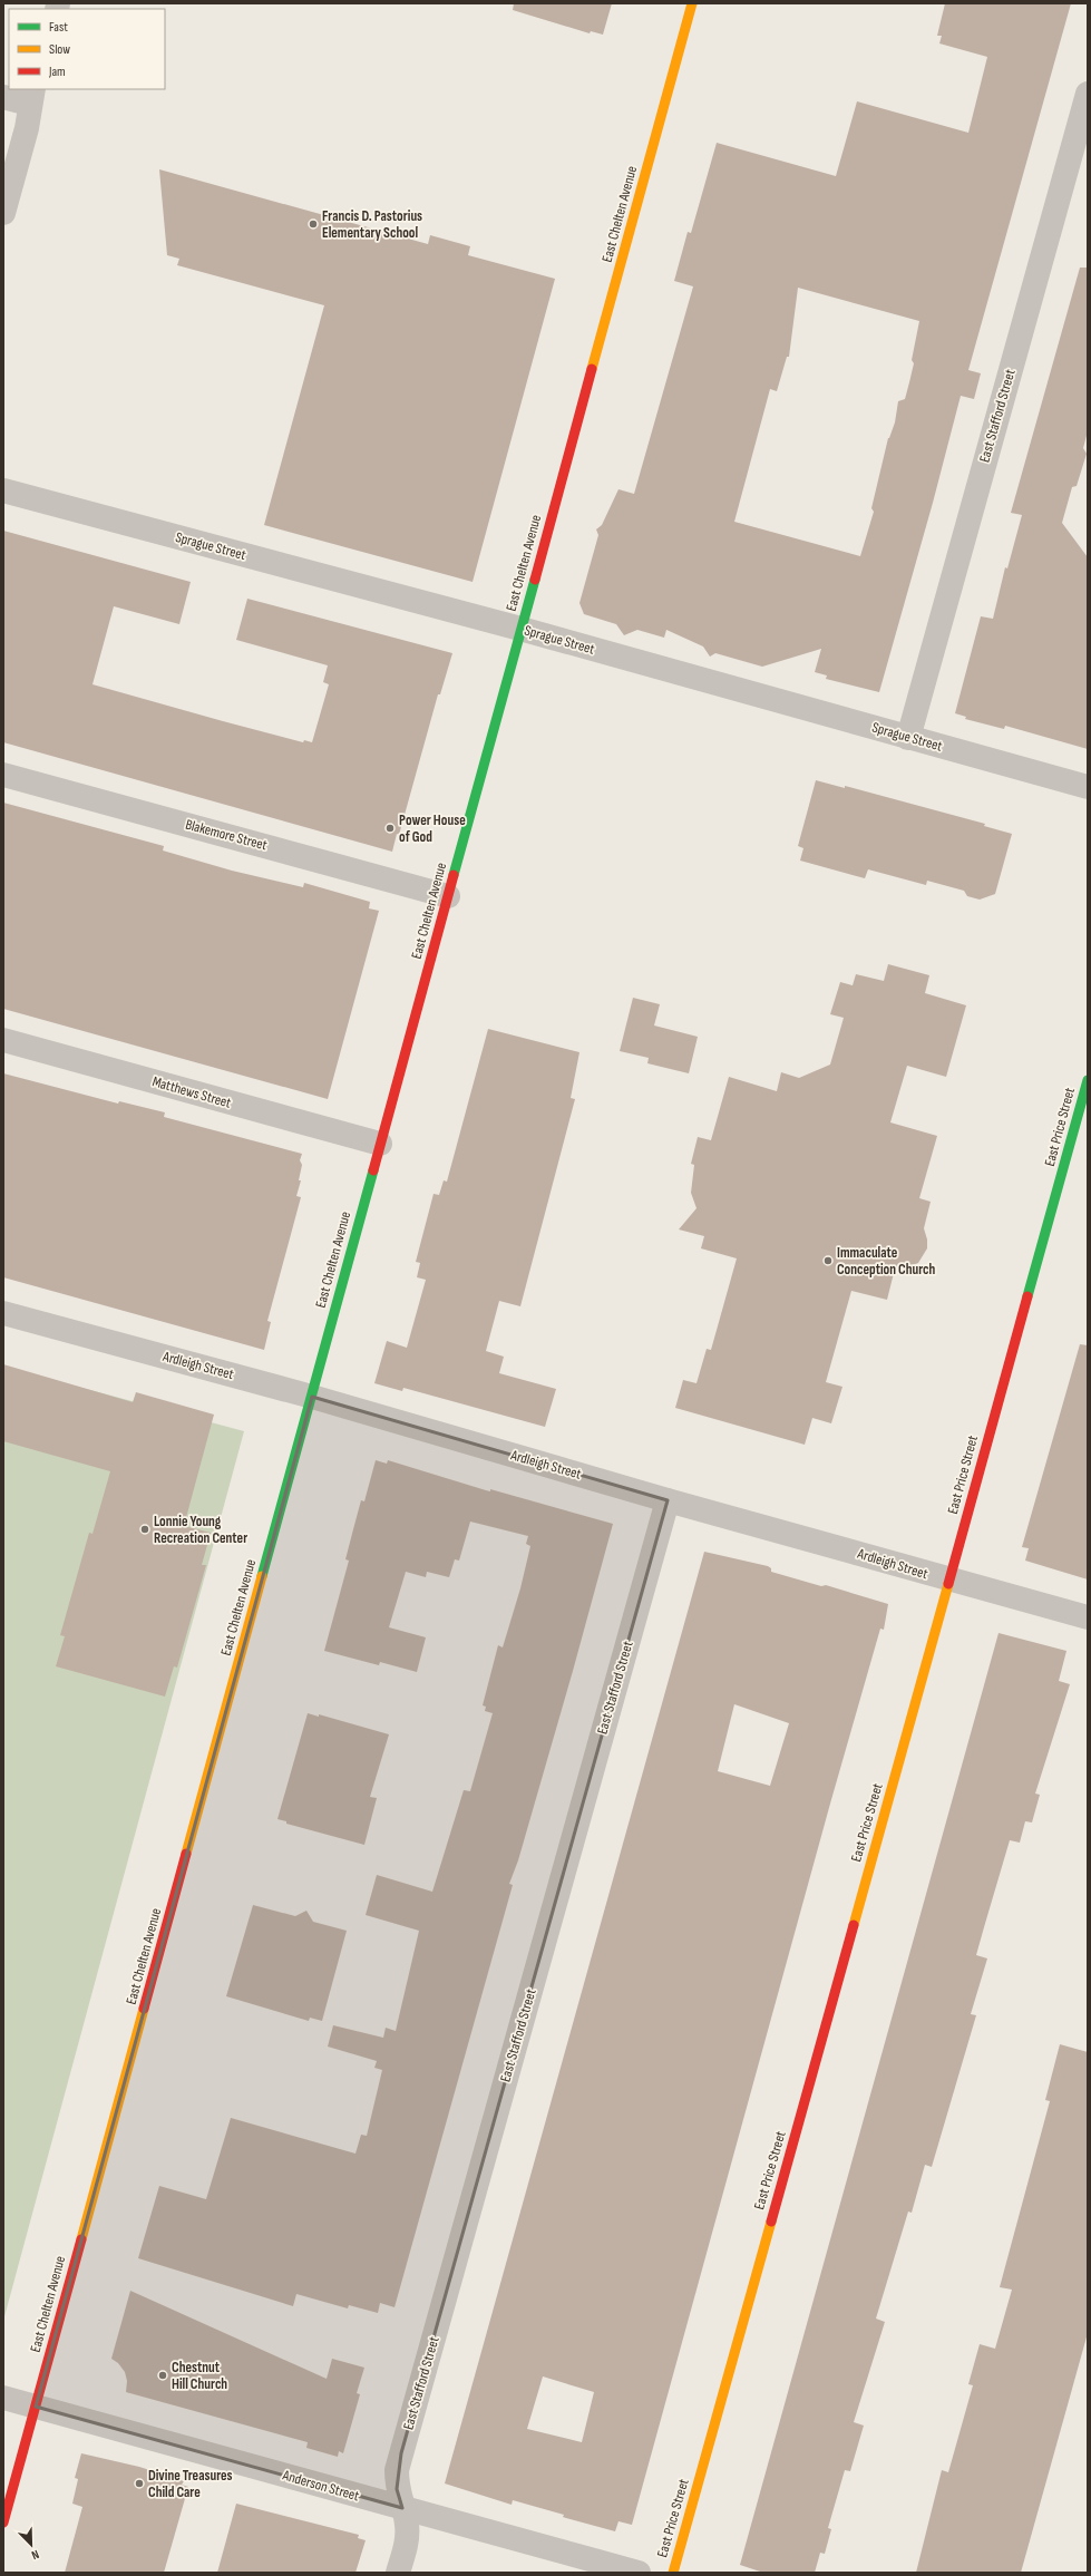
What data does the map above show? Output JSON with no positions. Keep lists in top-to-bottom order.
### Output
{
  "streets": {
    "street": [
      "East Chelten Avenue",
      "East Stafford Street",
      "Sprague Street",
      "Blakemore Street",
      "Matthews Street",
      "East Price Street",
      "Ardleigh Street",
      "Anderson Street"
    ]
  },
  "crossings": [
    ["East Chelten Avenue", "Sprague Street"],
    ["East Chelten Avenue", "Blakemore Street"],
    ["East Chelten Avenue", "Matthews Street"],
    ["East Chelten Avenue", "Ardleigh Street"],
    ["East Chelten Avenue", "Anderson Street"],
    ["East Stafford Street", "Sprague Street"],
    ["East Stafford Street", "Ardleigh Street"],
    ["East Stafford Street", "Anderson Street"],
    ["East Price Street", "Ardleigh Street"]
  ],
  "places": [
    "Francis D. Pastorius Elementary School",
    "Power House of God",
    "Immaculate Conception Church",
    "Lonnie Young Recreation Center",
    "Chestnut Hill Church",
    "Divine Treasures Child Care"
  ],
  "legend": ["Fast", "Slow", "Jam"],
  "north": "bottom right"
}
